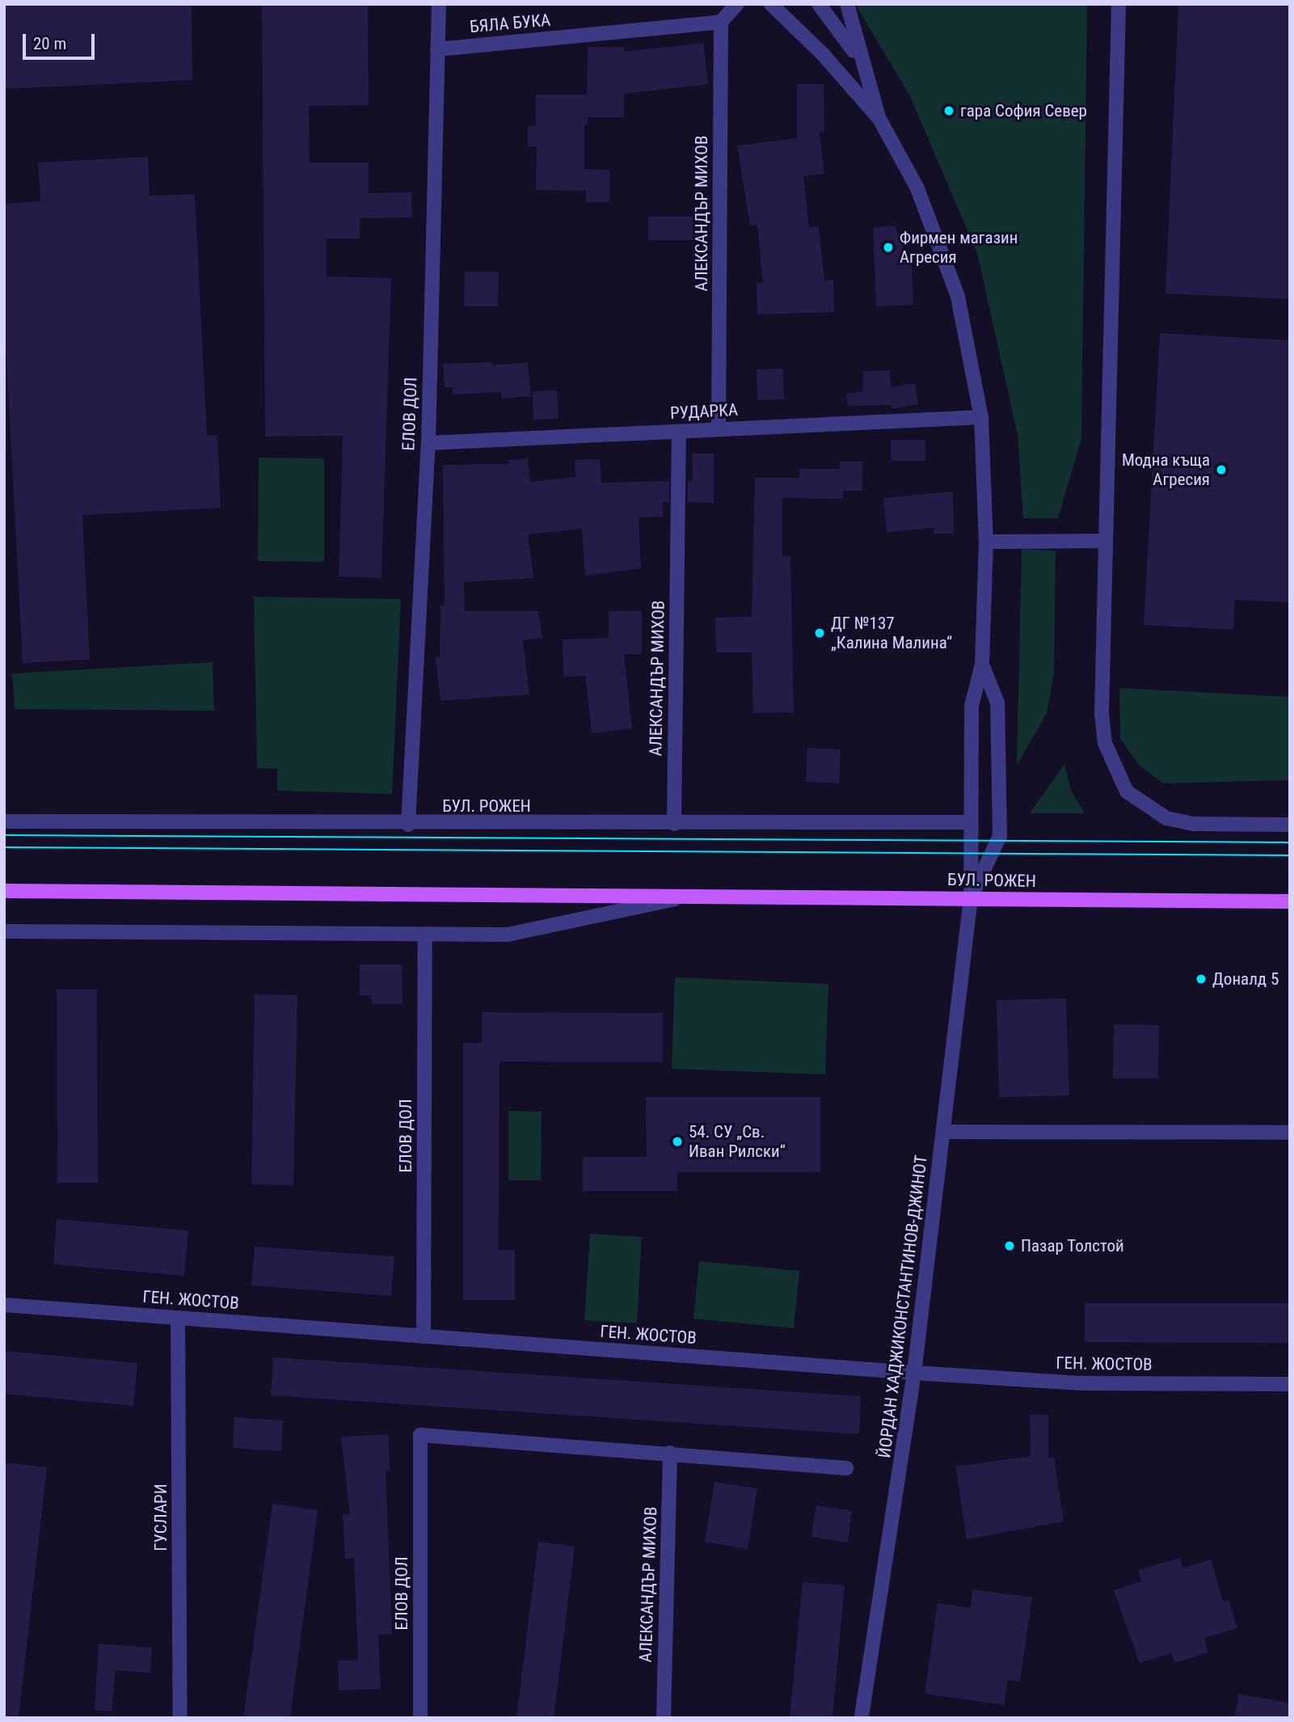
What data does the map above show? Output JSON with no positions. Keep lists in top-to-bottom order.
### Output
{
  "streets": {
    "main road": ["БУЛ. РОЖЕН"],
    "street": [
      "БЯЛА БУКА",
      "АЛЕКСАНДЪР МИХОВ",
      "РУДАРКА",
      "ЕЛОВ ДОЛ",
      "ГЕН. ЖОСТОВ",
      "ЙОРДАН ХАДЖИКОНСТАНТИНОВ-ДЖИНОТ",
      "ГУСЛАРИ"
    ]
  },
  "crossings": [
    ["БЯЛА БУКА", "АЛЕКСАНДЪР МИХОВ"],
    ["БЯЛА БУКА", "ЕЛОВ ДОЛ"],
    ["АЛЕКСАНДЪР МИХОВ", "РУДАРКА"],
    ["АЛЕКСАНДЪР МИХОВ", "ЕЛОВ ДОЛ"],
    ["АЛЕКСАНДЪР МИХОВ", "БУЛ. РОЖЕН"],
    ["РУДАРКА", "ЕЛОВ ДОЛ"],
    ["ЕЛОВ ДОЛ", "БУЛ. РОЖЕН"],
    ["ЕЛОВ ДОЛ", "ГЕН. ЖОСТОВ"],
    ["БУЛ. РОЖЕН", "ЙОРДАН ХАДЖИКОНСТАНТИНОВ-ДЖИНОТ"],
    ["ГЕН. ЖОСТОВ", "ЙОРДАН ХАДЖИКОНСТАНТИНОВ-ДЖИНОТ"],
    ["ГЕН. ЖОСТОВ", "ГУСЛАРИ"]
  ],
  "places": [
    "гара София Север",
    "Фирмен магазин Агресия",
    "Модна къща Агресия",
    "ДГ №137 „Калина Малина“",
    "Доналд 5",
    "54. СУ „Св. Иван Рилски“",
    "Пазар Толстой"
  ],
  "scale_bar": "20 m"
}
